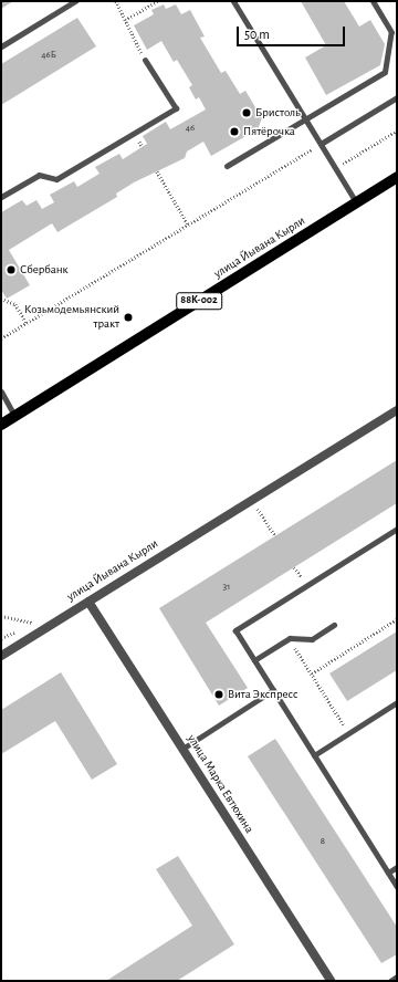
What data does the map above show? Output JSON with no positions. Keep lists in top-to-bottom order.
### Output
{
  "streets": {
    "main road": ["улица Йывана Кырли", "88К-002"],
    "street": ["улица Марка Евтюхина"]
  },
  "crossings": [
    ["улица Йывана Кырли", "улица Марка Евтюхина"]
  ],
  "places": [
    "Бристоль",
    "Пятёрочка",
    "Сбербанк",
    "Козьмодемьянский тракт",
    "Вита Экспресс"
  ],
  "house_numbers": [
    "46Б",
    "46",
    "31",
    "8"
  ],
  "scale_bar": "50 m"
}
